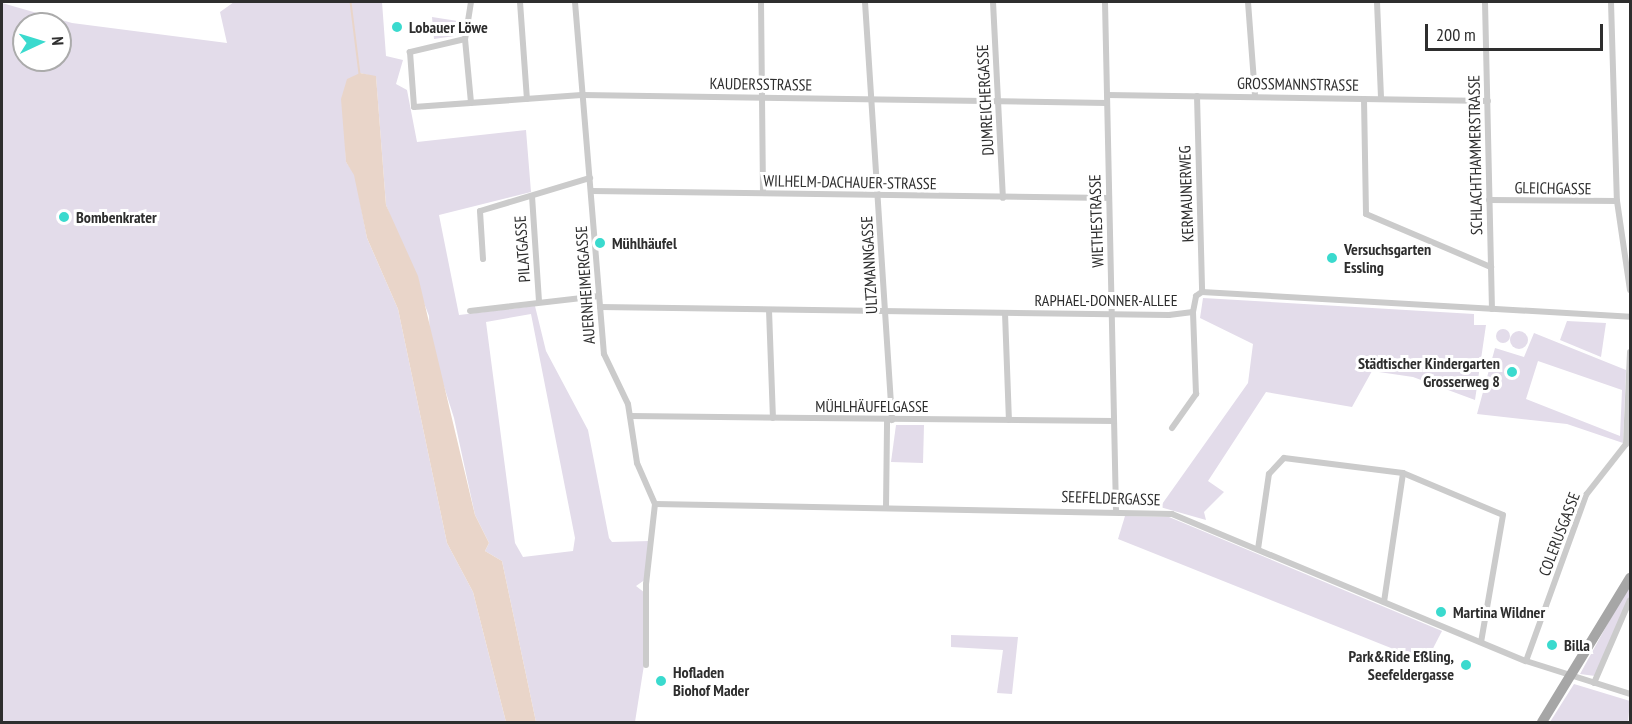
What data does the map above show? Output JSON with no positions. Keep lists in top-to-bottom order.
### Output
{
  "streets": {
    "street": [
      "KAUDERSSTRASSE",
      "GROSSMANNSTRASSE",
      "DUMREICHERGASSE",
      "SCHLACHTHAMMERSTRASSE",
      "WILHELM-DACHAUER-STRASSE",
      "GLEICHGASSE",
      "KERMAUNERWEG",
      "WIETHESTRASSE",
      "PILATGASSE",
      "ULTZMANNGASSE",
      "AUERNHEIMERGASSE",
      "RAPHAEL-DONNER-ALLEE",
      "MÜHLHÄUFELGASSE",
      "SEEFELDERGASSE",
      "COLERUSGASSE"
    ]
  },
  "crossings": [
    ["KAUDERSSTRASSE", "GROSSMANNSTRASSE"],
    ["KAUDERSSTRASSE", "DUMREICHERGASSE"],
    ["KAUDERSSTRASSE", "WIETHESTRASSE"],
    ["KAUDERSSTRASSE", "ULTZMANNGASSE"],
    ["KAUDERSSTRASSE", "AUERNHEIMERGASSE"],
    ["GROSSMANNSTRASSE", "SCHLACHTHAMMERSTRASSE"],
    ["GROSSMANNSTRASSE", "KERMAUNERWEG"],
    ["GROSSMANNSTRASSE", "WIETHESTRASSE"],
    ["DUMREICHERGASSE", "WILHELM-DACHAUER-STRASSE"],
    ["SCHLACHTHAMMERSTRASSE", "GLEICHGASSE"],
    ["WILHELM-DACHAUER-STRASSE", "WIETHESTRASSE"],
    ["WILHELM-DACHAUER-STRASSE", "ULTZMANNGASSE"],
    ["WILHELM-DACHAUER-STRASSE", "AUERNHEIMERGASSE"],
    ["KERMAUNERWEG", "RAPHAEL-DONNER-ALLEE"],
    ["WIETHESTRASSE", "RAPHAEL-DONNER-ALLEE"],
    ["WIETHESTRASSE", "MÜHLHÄUFELGASSE"],
    ["WIETHESTRASSE", "SEEFELDERGASSE"],
    ["ULTZMANNGASSE", "RAPHAEL-DONNER-ALLEE"],
    ["ULTZMANNGASSE", "MÜHLHÄUFELGASSE"],
    ["ULTZMANNGASSE", "SEEFELDERGASSE"],
    ["AUERNHEIMERGASSE", "RAPHAEL-DONNER-ALLEE"],
    ["AUERNHEIMERGASSE", "MÜHLHÄUFELGASSE"],
    ["AUERNHEIMERGASSE", "SEEFELDERGASSE"],
    ["SEEFELDERGASSE", "COLERUSGASSE"]
  ],
  "places": [
    "Lobauer Löwe",
    "Bombenkrater",
    "Mühlhäufel",
    "Versuchsgarten Essling",
    "Städtischer Kindergarten Grosserweg 8",
    "Martina Wildner",
    "Billa",
    "Park&Ride Eßling, Seefeldergasse",
    "Hofladen Biohof Mader"
  ],
  "scale_bar": "200 m",
  "north": "right"
}
